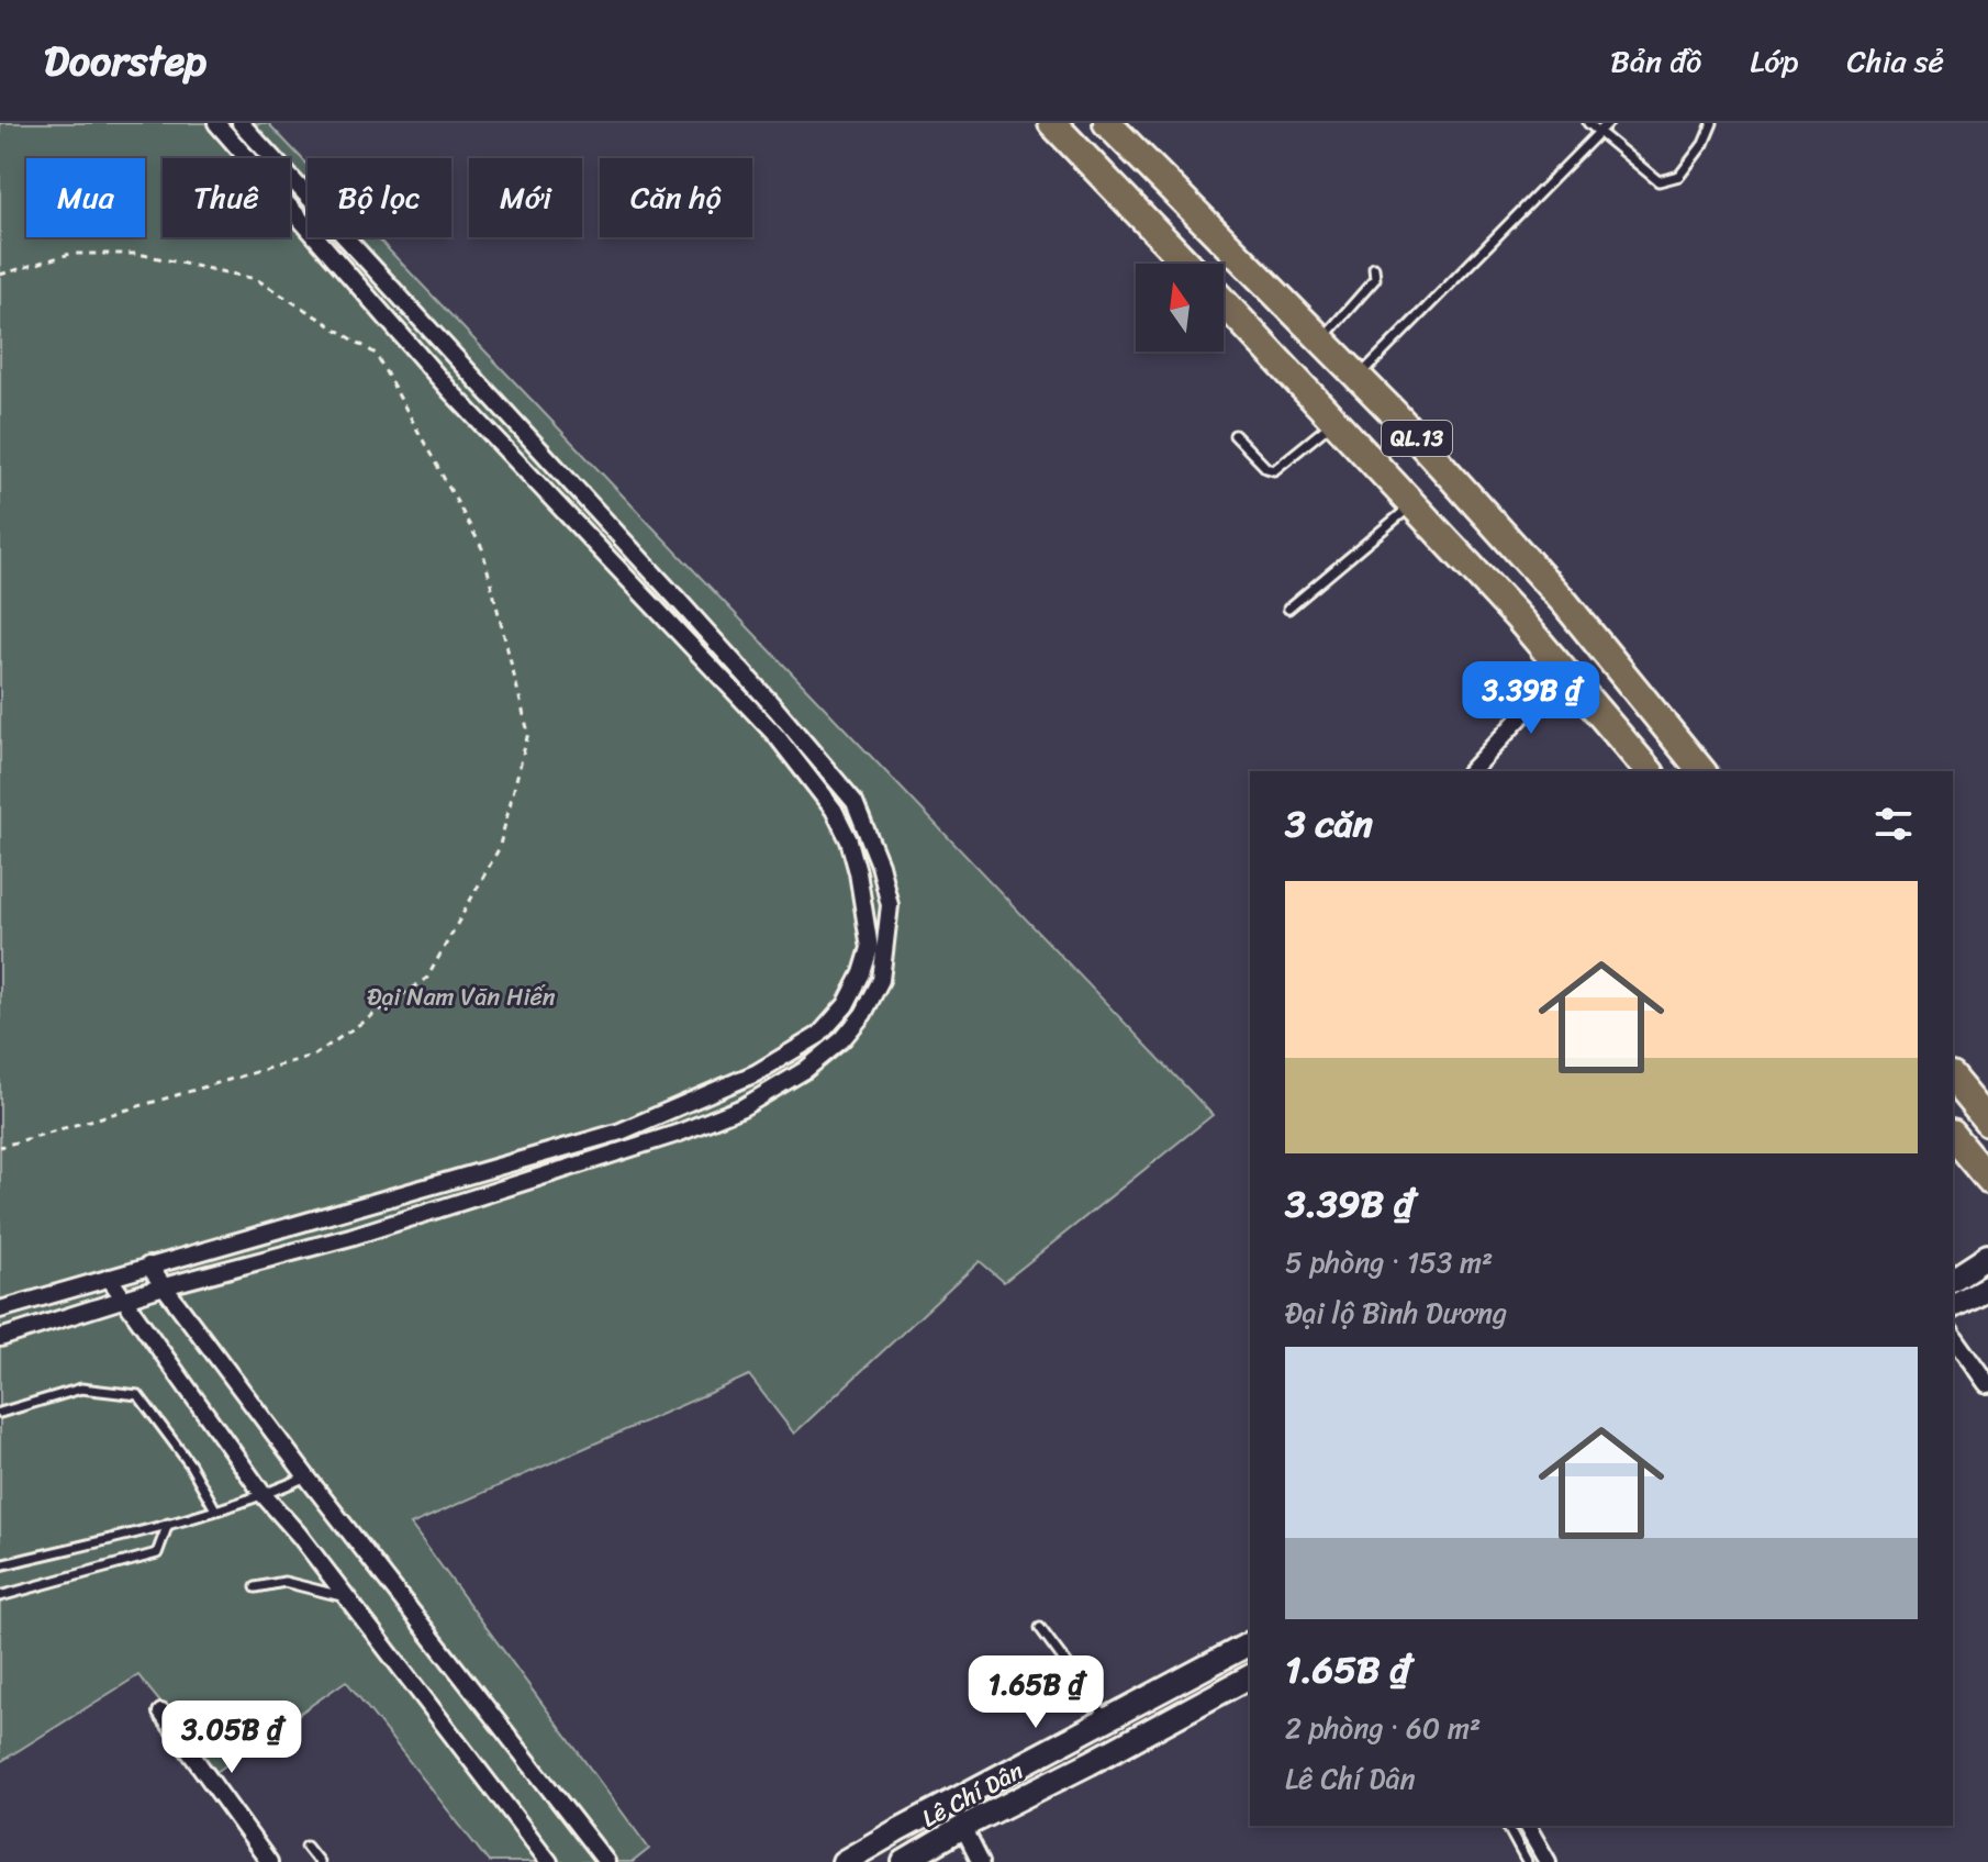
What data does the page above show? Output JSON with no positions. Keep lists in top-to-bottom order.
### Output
{
  "streets": {
    "highway": ["QL.13"],
    "main road": ["Lê Chí Dân"]
  },
  "parks": ["Đại Nam Văn Hiến"],
  "north": "top",
  "page": {
    "header": "Doorstep",
    "nav": ["Bản đồ", "Lớp", "Chia sẻ"],
    "chip": [
      "Mua",
      "Thuê",
      "Bộ lọc",
      "Mới",
      "Căn hộ"
    ],
    "price": ["3.39B ₫", "1.65B ₫", "3.05B ₫"],
    "heading": "3 căn",
    "list": [
      {
        "name": "3.39B ₫",
        "note": "5 phòng · 153 m² · Đại lộ Bình Dương"
      },
      {
        "name": "1.65B ₫",
        "note": "2 phòng · 60 m² · Lê Chí Dân"
      }
    ]
  }
}
